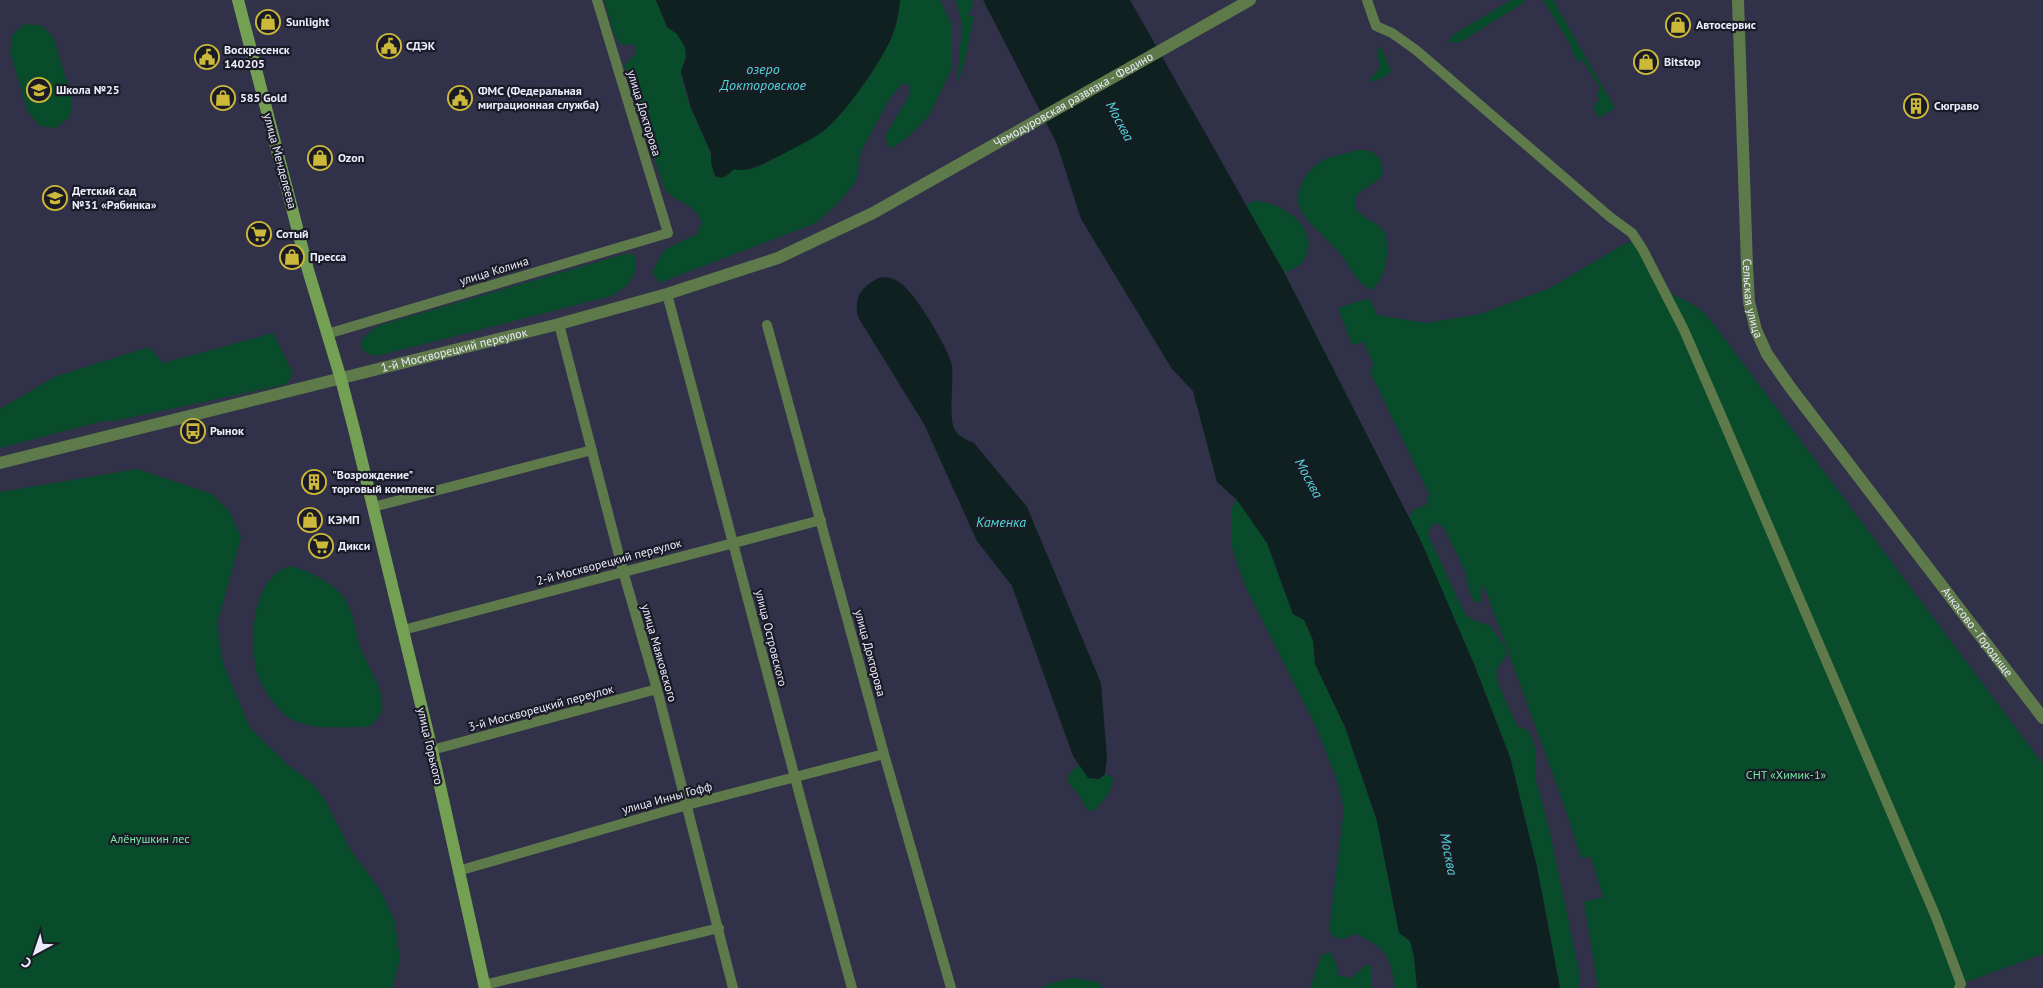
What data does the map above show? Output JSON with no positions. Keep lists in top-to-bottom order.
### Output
{
  "streets": {
    "main road": ["улица Менделеева", "улица Горького"],
    "street": [
      "Чемодуровская развязка - Федино",
      "улица Докторова",
      "улица Колина",
      "Сельская улица",
      "1-й Москворецкий переулок",
      "2-й Москворецкий переулок",
      "Ачкасово - Городище",
      "улица Островского",
      "улица Маяковского",
      "3-й Москворецкий переулок",
      "улица Инны Гофф"
    ]
  },
  "crossings": [
    ["Чемодуровская развязка - Федино", "1-й Москворецкий переулок"],
    ["улица Докторова", "улица Колина"],
    ["улица Докторова", "2-й Москворецкий переулок"],
    ["улица Докторова", "улица Инны Гофф"],
    ["улица Менделеева", "улица Колина"],
    ["улица Менделеева", "1-й Москворецкий переулок"],
    ["улица Менделеева", "улица Горького"],
    ["Сельская улица", "Ачкасово - Городище"],
    ["1-й Москворецкий переулок", "улица Островского"],
    ["1-й Москворецкий переулок", "улица Маяковского"],
    ["1-й Москворецкий переулок", "улица Горького"],
    ["2-й Москворецкий переулок", "улица Островского"],
    ["2-й Москворецкий переулок", "улица Маяковского"],
    ["2-й Москворецкий переулок", "улица Горького"],
    ["улица Островского", "улица Инны Гофф"],
    ["улица Маяковского", "3-й Москворецкий переулок"],
    ["улица Маяковского", "улица Горького"],
    ["улица Маяковского", "улица Инны Гофф"],
    ["3-й Москворецкий переулок", "улица Горького"],
    ["улица Горького", "улица Инны Гофф"]
  ],
  "water": ["озеро Докторовское", "Москва", "Каменка"],
  "parks": ["СНТ «Химик-1»", "Алёнушкин лес"],
  "places": {
    "shop": [
      "Sunlight",
      "Автосервис",
      "Bitstop",
      "585 Gold",
      "Ozon",
      "Пресса",
      "КЭМП"
    ],
    "public building": ["СДЭК", "Воскресенск 140205", "ФМС (Федеральная миграционная служба)"],
    "school or university": ["Школа №25", "Детский сад №31 «Рябинка»"],
    "building": ["Сюграво", "\"Возрождение\" торговый комплекс"],
    "supermarket": ["Сотый", "Дикси"],
    "bus stop": ["Рынок"]
  },
  "north": "bottom left"
}
